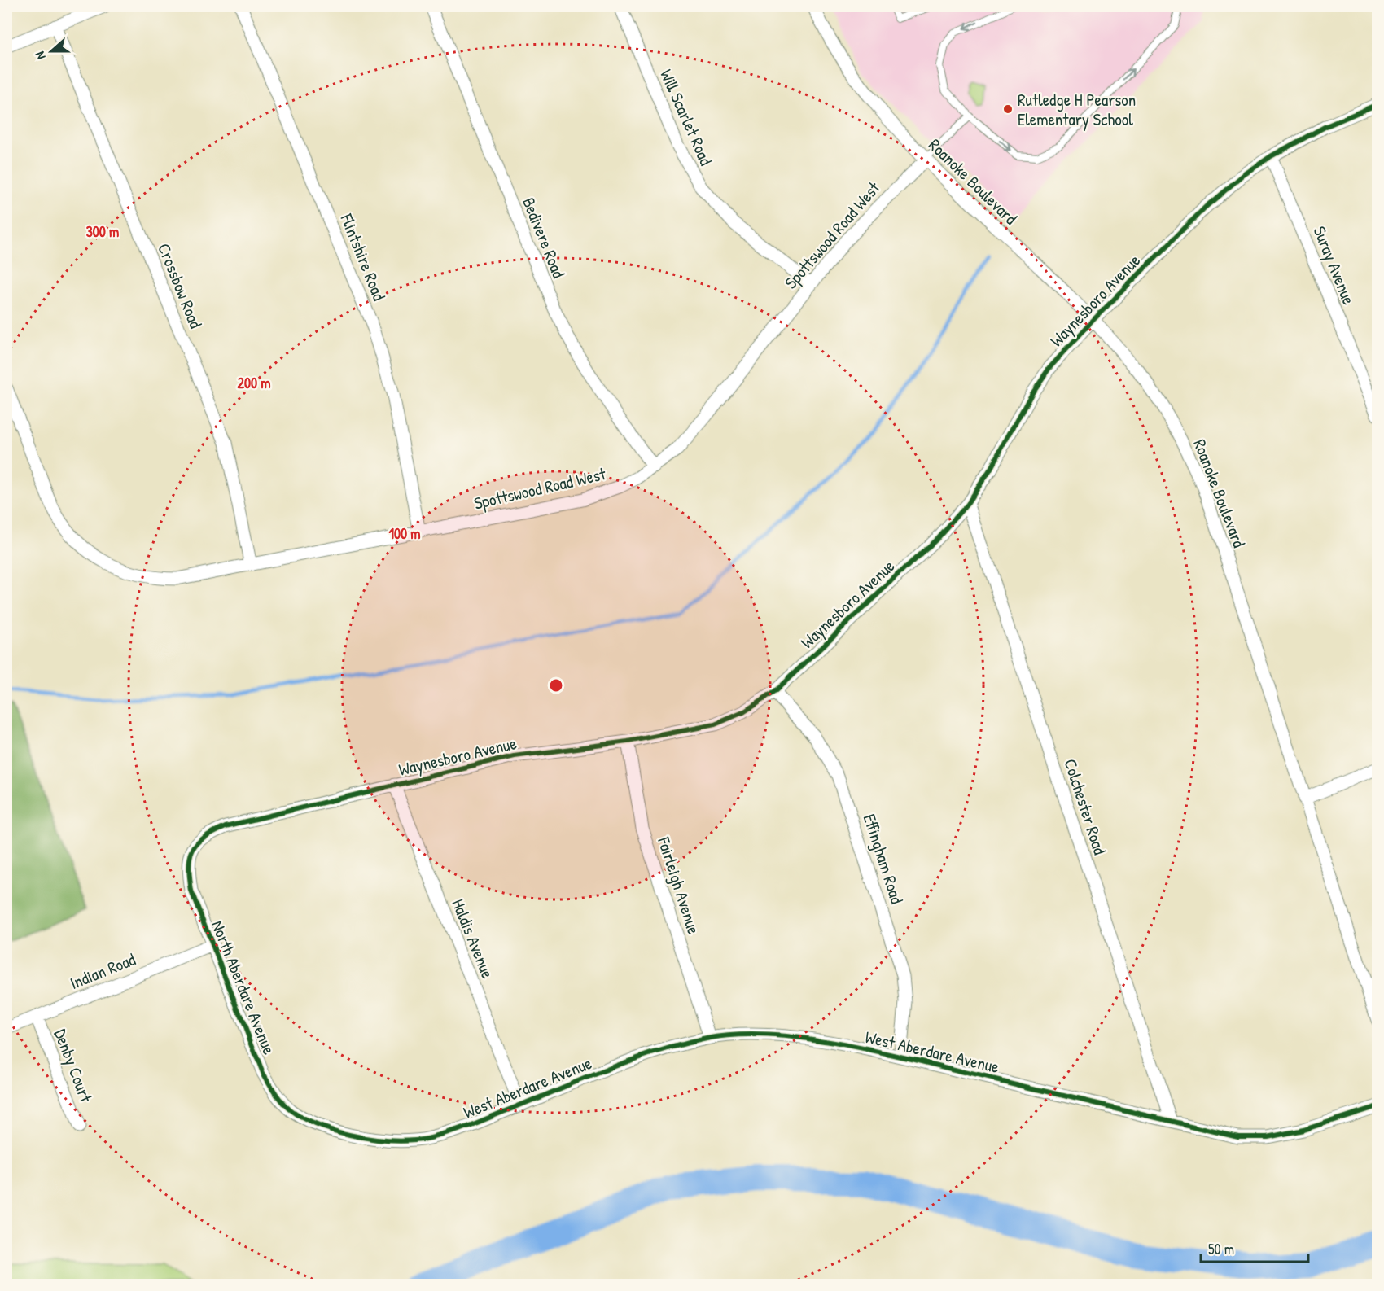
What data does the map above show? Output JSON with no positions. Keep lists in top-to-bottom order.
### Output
{
  "streets": {
    "street": [
      "Will Scarlet Road",
      "Roanoke Boulevard",
      "Spottswood Road West",
      "Bedivere Road",
      "Flintshire Road",
      "Suray Avenue",
      "Crossbow Road",
      "Waynesboro Avenue",
      "Colchester Road",
      "Effingham Road",
      "Fairleigh Avenue",
      "Haldis Avenue",
      "Indian Road",
      "North Aberdare Avenue",
      "West Aberdare Avenue",
      "Denby Court"
    ]
  },
  "crossings": [
    ["Will Scarlet Road", "Spottswood Road West"],
    ["Roanoke Boulevard", "Spottswood Road West"],
    ["Roanoke Boulevard", "Waynesboro Avenue"],
    ["Spottswood Road West", "Bedivere Road"],
    ["Spottswood Road West", "Flintshire Road"],
    ["Spottswood Road West", "Crossbow Road"],
    ["Suray Avenue", "Waynesboro Avenue"],
    ["Waynesboro Avenue", "Colchester Road"],
    ["Waynesboro Avenue", "Effingham Road"],
    ["Waynesboro Avenue", "Fairleigh Avenue"],
    ["Waynesboro Avenue", "Haldis Avenue"],
    ["Waynesboro Avenue", "North Aberdare Avenue"],
    ["Colchester Road", "West Aberdare Avenue"],
    ["Effingham Road", "West Aberdare Avenue"],
    ["Fairleigh Avenue", "West Aberdare Avenue"],
    ["Haldis Avenue", "West Aberdare Avenue"],
    ["Indian Road", "North Aberdare Avenue"],
    ["Indian Road", "Denby Court"],
    ["North Aberdare Avenue", "West Aberdare Avenue"]
  ],
  "places": ["Rutledge H Pearson Elementary School"],
  "scale_bar": "50 m",
  "north": "left",
  "rings": ["300 m", "200 m", "100 m"]
}
